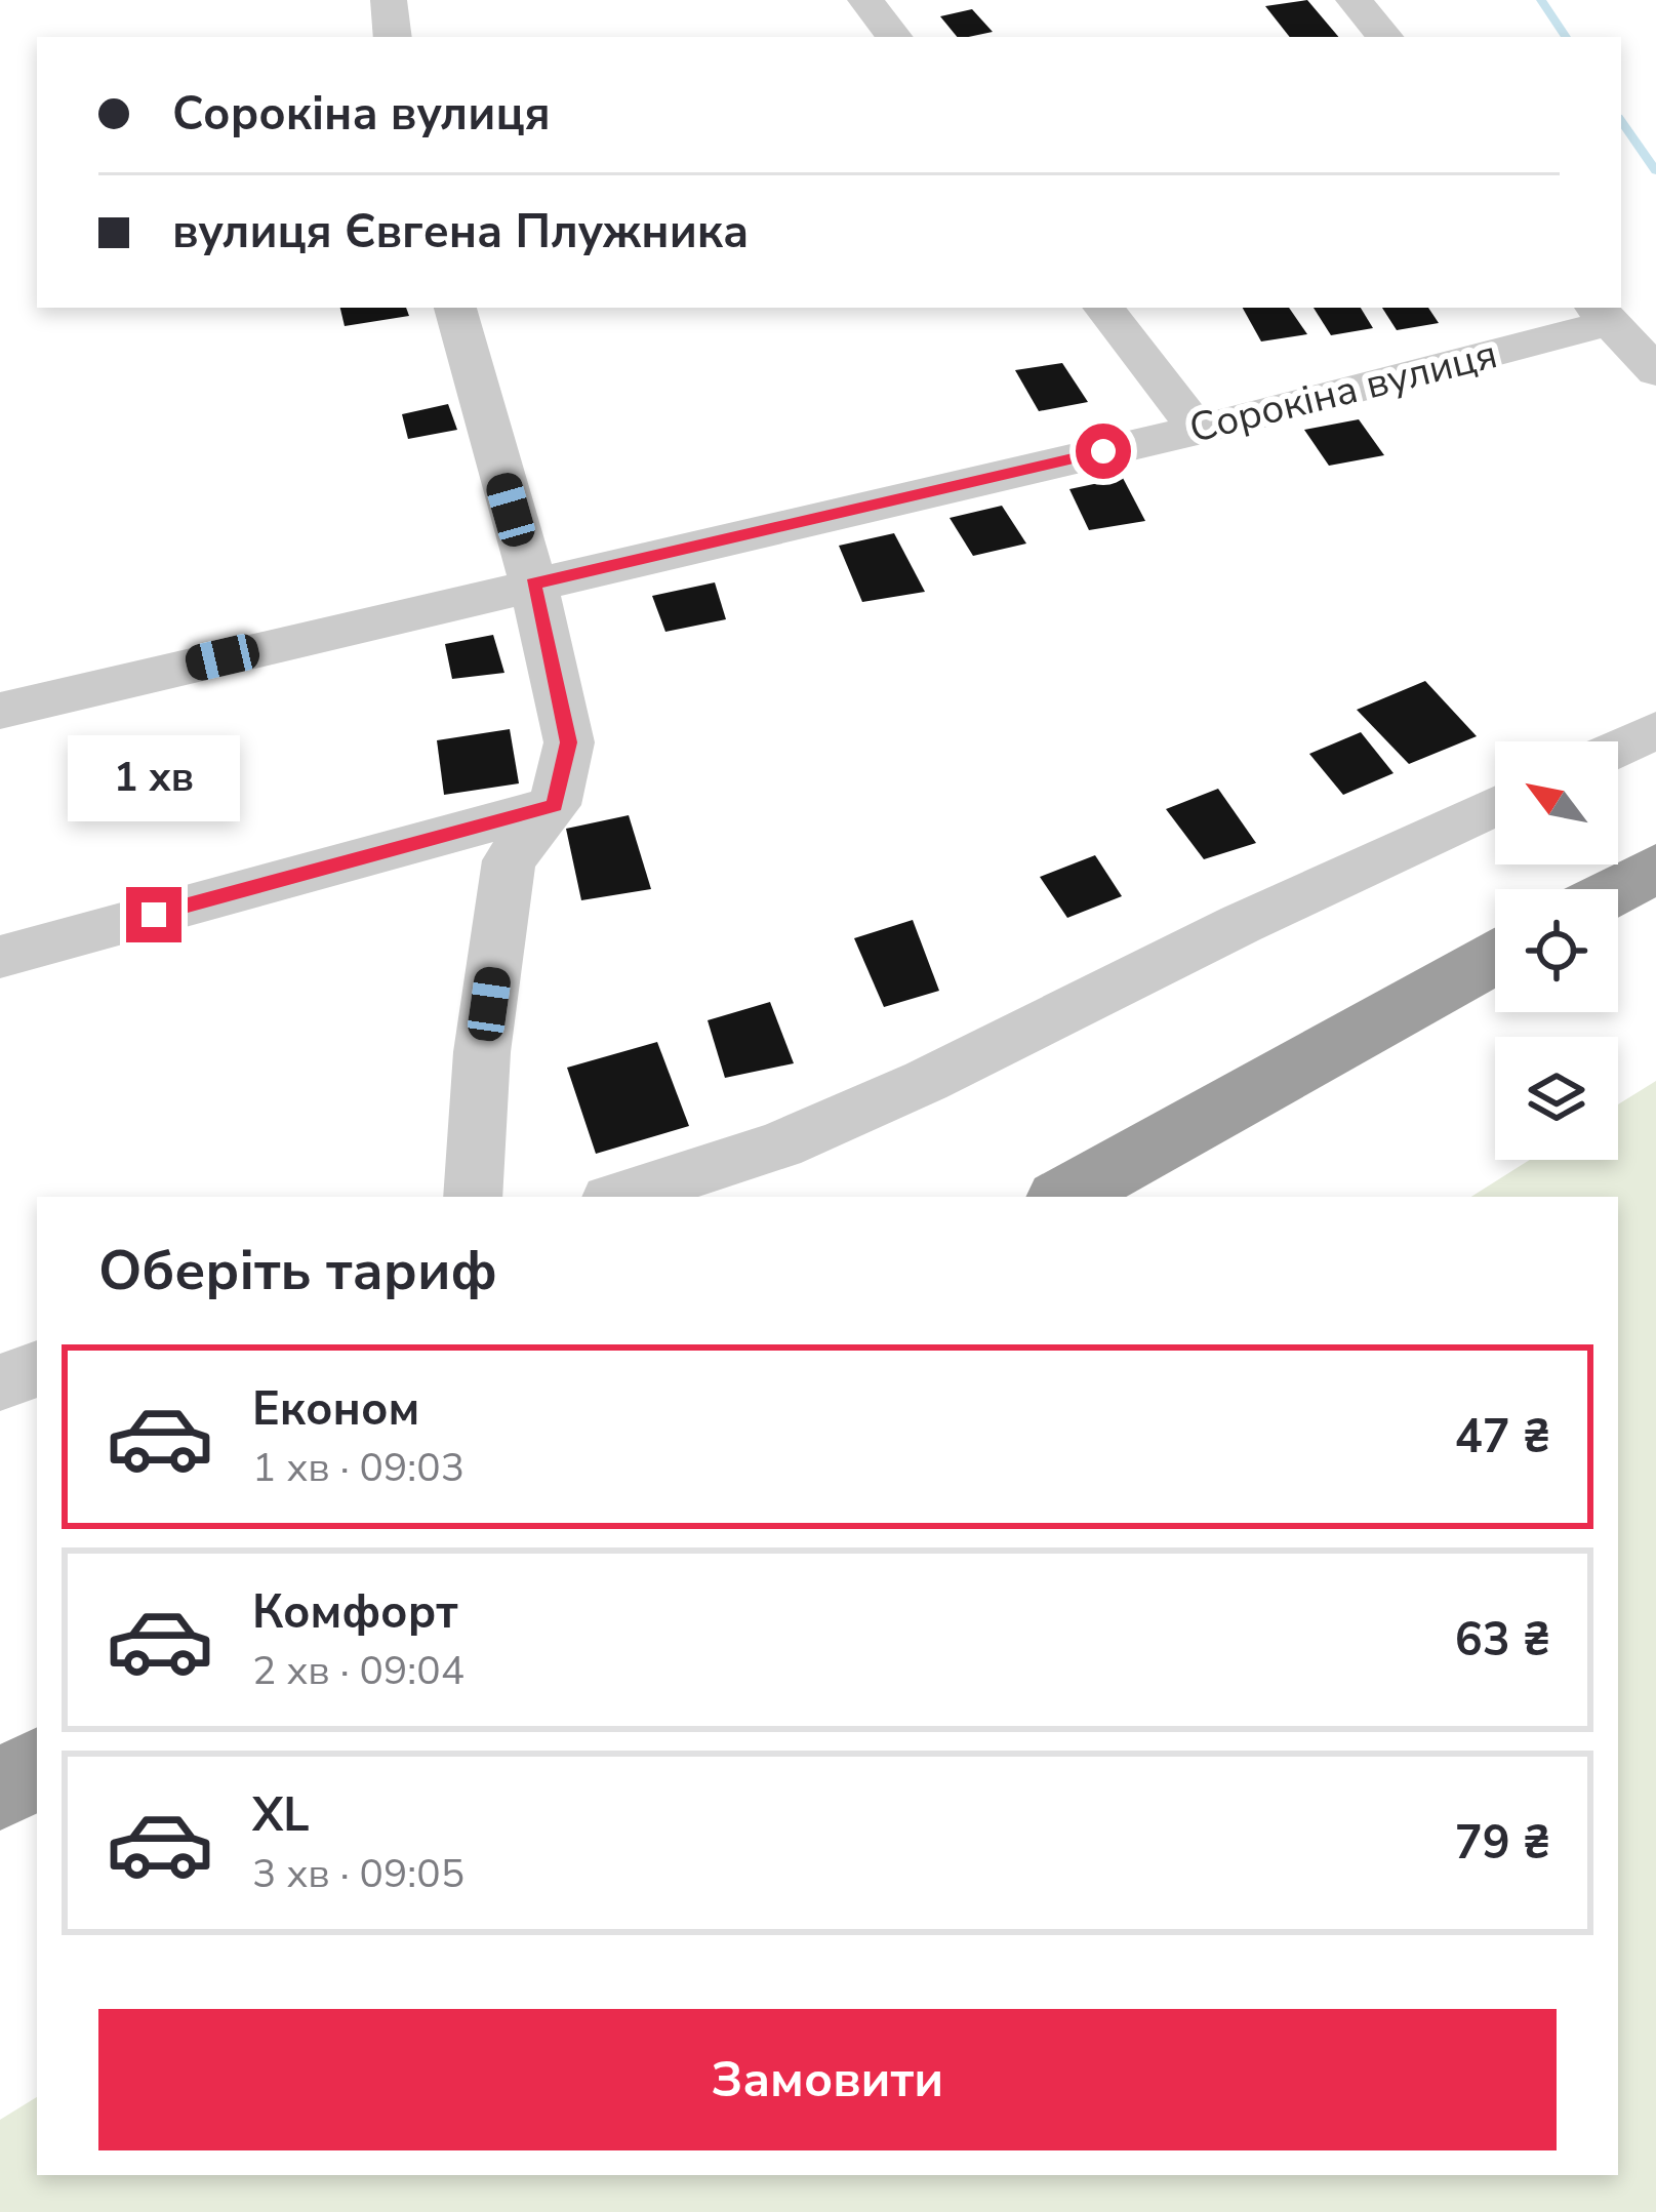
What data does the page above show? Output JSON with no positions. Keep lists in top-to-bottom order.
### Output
{
  "streets": {
    "street": ["Сорокіна вулиця"]
  },
  "north": "top left",
  "page": {
    "banner": ["Сорокіна вулиця", "вулиця Євгена Плужника"],
    "bubble": "1 хв",
    "heading": "Оберіть тариф",
    "list": [
      {
        "name": "Економ",
        "note": "1 хв · 09:03",
        "value": "47 ₴"
      },
      {
        "name": "Комфорт",
        "note": "2 хв · 09:04",
        "value": "63 ₴"
      },
      {
        "name": "XL",
        "note": "3 хв · 09:05",
        "value": "79 ₴"
      }
    ],
    "buttons": "Замовити"
  }
}
